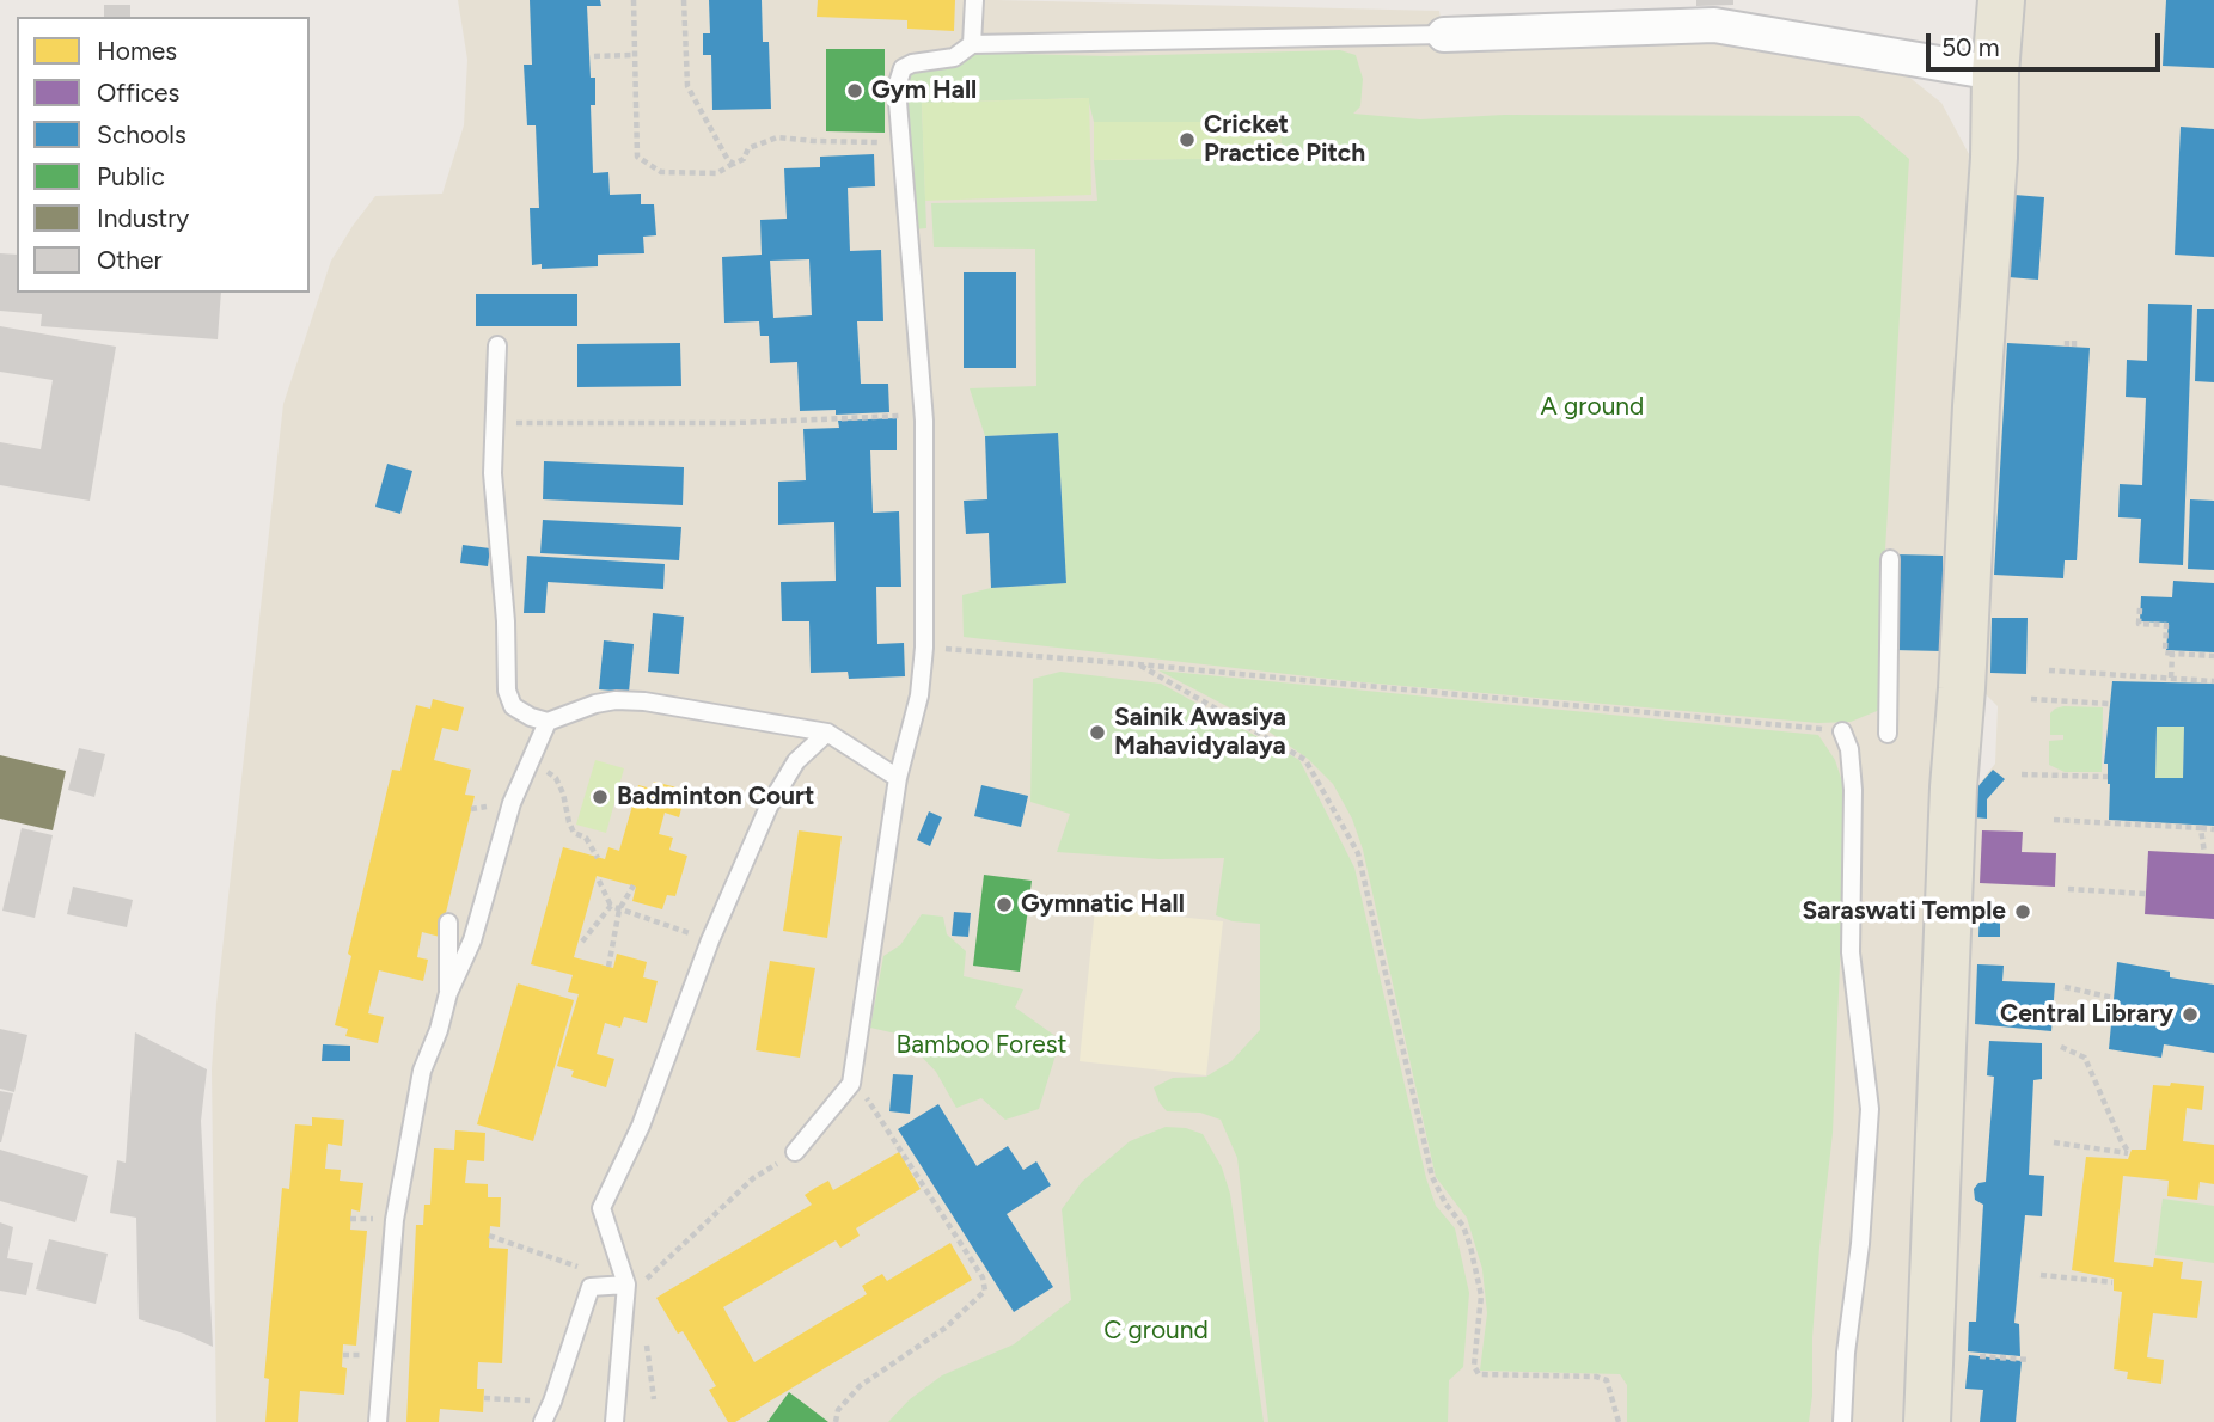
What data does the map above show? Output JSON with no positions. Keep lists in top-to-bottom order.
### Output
{
  "parks": ["A ground", "Bamboo Forest", "C ground"],
  "places": [
    "Gym Hall",
    "Cricket Practice Pitch",
    "Sainik Awasiya Mahavidyalaya",
    "Badminton Court",
    "Gymnatic Hall",
    "Saraswati Temple",
    "Central Library"
  ],
  "legend": [
    "Homes",
    "Offices",
    "Schools",
    "Public",
    "Industry",
    "Other"
  ],
  "scale_bar": "50 m"
}
